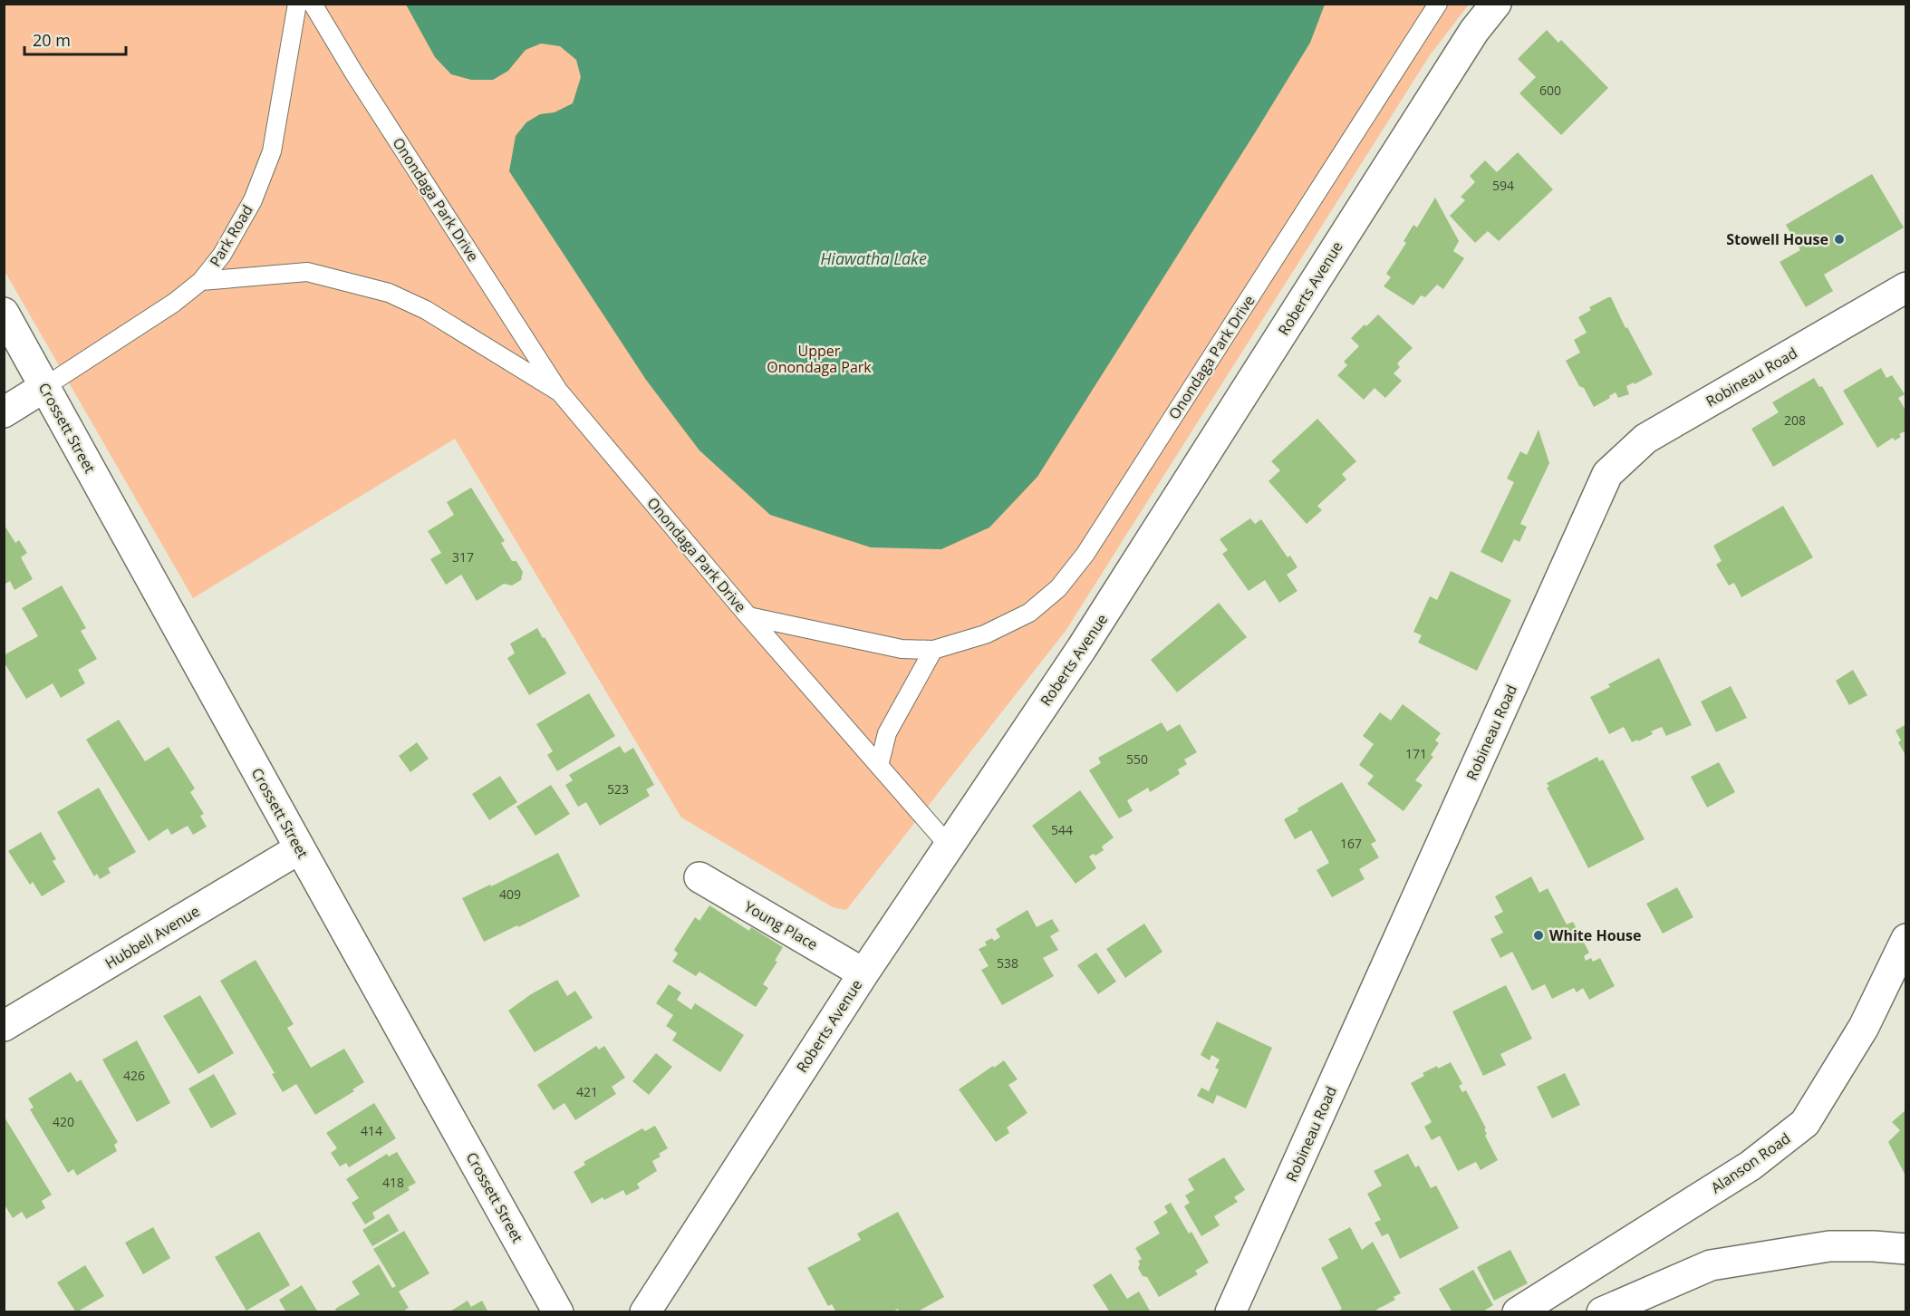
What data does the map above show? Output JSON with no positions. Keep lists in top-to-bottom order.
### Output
{
  "streets": {
    "street": [
      "Roberts Avenue",
      "Robineau Road",
      "Crossett Street",
      "Young Place",
      "Hubbell Avenue",
      "Alanson Road"
    ],
    "lane": ["Onondaga Park Drive", "Park Road"]
  },
  "crossings": [
    ["Onondaga Park Drive", "Park Road"],
    ["Onondaga Park Drive", "Roberts Avenue"],
    ["Park Road", "Crossett Street"],
    ["Roberts Avenue", "Young Place"],
    ["Crossett Street", "Hubbell Avenue"]
  ],
  "water": ["Hiawatha Lake"],
  "parks": ["Upper Onondaga Park"],
  "places": ["Stowell House", "White House"],
  "house_numbers": [
    "600",
    "594",
    "208",
    "317",
    "171",
    "550",
    "523",
    "544",
    "167",
    "409",
    "538",
    "426",
    "421",
    "420",
    "414",
    "418"
  ],
  "scale_bar": "20 m"
}
